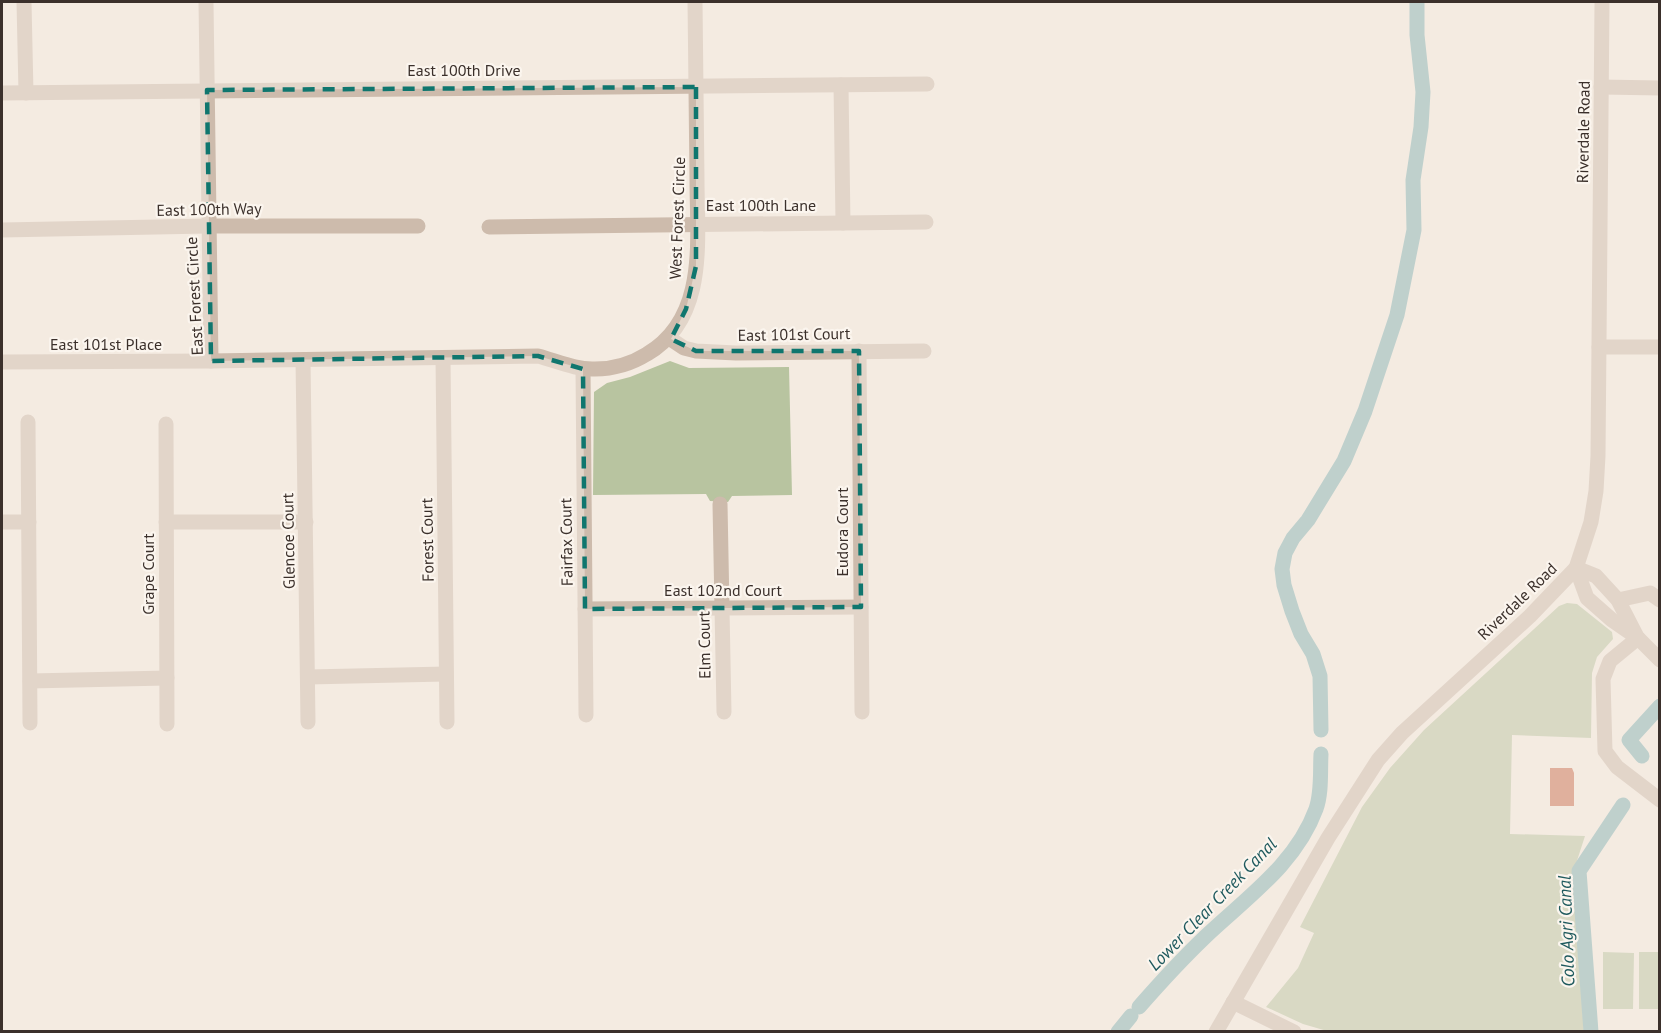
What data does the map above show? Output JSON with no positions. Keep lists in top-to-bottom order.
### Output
{
  "streets": {
    "street": [
      "East 100th Drive",
      "Riverdale Road",
      "East 100th Lane",
      "East 100th Way",
      "West Forest Circle",
      "East Forest Circle",
      "East 101st Court",
      "East 101st Place",
      "Eudora Court",
      "Forest Court",
      "Glencoe Court",
      "Fairfax Court",
      "Grape Court",
      "East 102nd Court",
      "Elm Court"
    ]
  },
  "crossings": [
    ["East 100th Drive", "West Forest Circle"],
    ["East 100th Drive", "East Forest Circle"],
    ["East 100th Lane", "West Forest Circle"],
    ["East 100th Way", "East Forest Circle"],
    ["West Forest Circle", "East Forest Circle"],
    ["West Forest Circle", "East 101st Court"],
    ["West Forest Circle", "Forest Court"],
    ["West Forest Circle", "Fairfax Court"],
    ["East Forest Circle", "East 101st Place"],
    ["East Forest Circle", "Forest Court"],
    ["East Forest Circle", "Glencoe Court"],
    ["East 101st Court", "Eudora Court"],
    ["Eudora Court", "East 102nd Court"],
    ["Fairfax Court", "East 102nd Court"],
    ["East 102nd Court", "Elm Court"]
  ],
  "water": ["Lower Clear Creek Canal", "Colo Agri Canal"]
}
